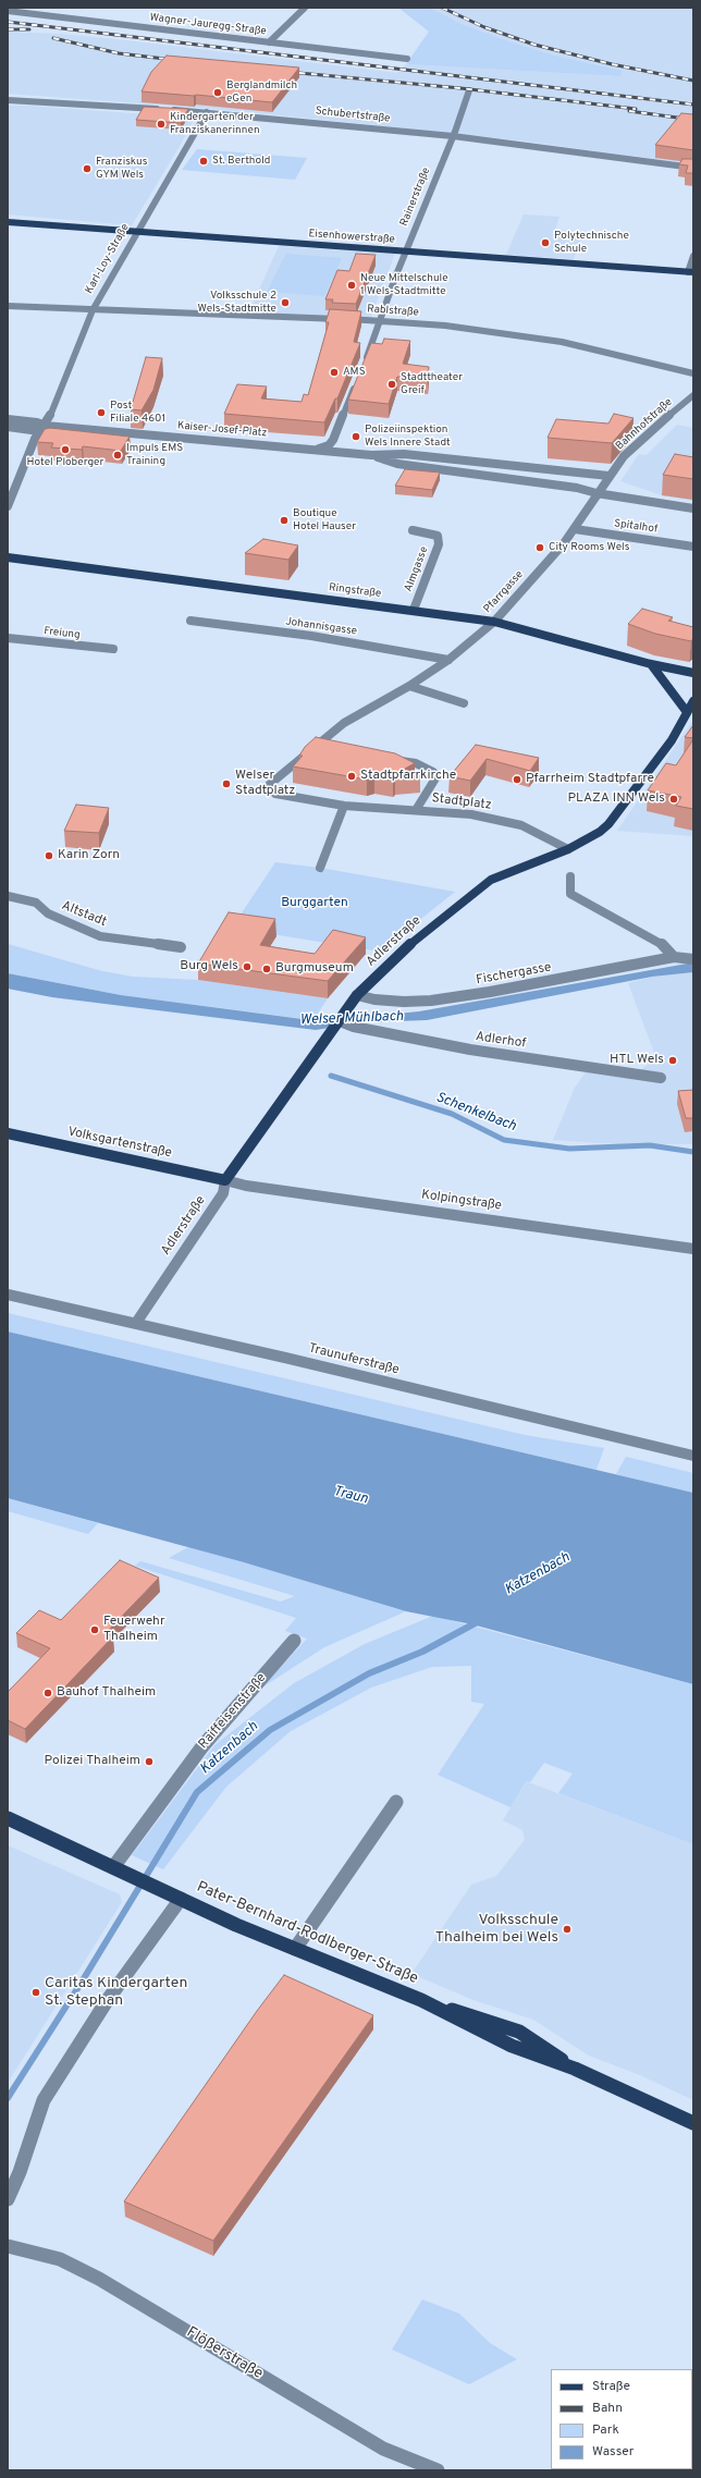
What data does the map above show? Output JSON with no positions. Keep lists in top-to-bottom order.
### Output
{
  "streets": {
    "main road": [
      "Eisenhowerstraße",
      "Ringstraße",
      "Adlerstraße",
      "Volksgartenstraße",
      "Pater-Bernhard-Rodlberger-Straße"
    ],
    "street": [
      "Wagner-Jauregg-Straße",
      "Schubertstraße",
      "Rainerstraße",
      "Karl-Loy-Straße",
      "Rablstraße",
      "Bahnhofstraße",
      "Kaiser-Josef-Platz",
      "Spitalhof",
      "Almgasse",
      "Pfarrgasse",
      "Johannisgasse",
      "Freiung",
      "Stadtplatz",
      "Altstadt",
      "Fischergasse",
      "Adlerhof",
      "Kolpingstraße",
      "Traunuferstraße",
      "Raiffeisenstraße",
      "Flößerstraße"
    ]
  },
  "crossings": [
    ["Schubertstraße", "Rainerstraße"],
    ["Schubertstraße", "Karl-Loy-Straße"],
    ["Rainerstraße", "Eisenhowerstraße"],
    ["Rainerstraße", "Rablstraße"],
    ["Eisenhowerstraße", "Karl-Loy-Straße"],
    ["Karl-Loy-Straße", "Rablstraße"],
    ["Karl-Loy-Straße", "Kaiser-Josef-Platz"],
    ["Bahnhofstraße", "Kaiser-Josef-Platz"],
    ["Bahnhofstraße", "Pfarrgasse"],
    ["Kaiser-Josef-Platz", "Pfarrgasse"],
    ["Spitalhof", "Pfarrgasse"],
    ["Almgasse", "Ringstraße"],
    ["Ringstraße", "Pfarrgasse"],
    ["Pfarrgasse", "Johannisgasse"],
    ["Pfarrgasse", "Stadtplatz"],
    ["Stadtplatz", "Adlerstraße"],
    ["Adlerstraße", "Fischergasse"],
    ["Adlerstraße", "Adlerhof"],
    ["Adlerstraße", "Volksgartenstraße"],
    ["Adlerstraße", "Kolpingstraße"],
    ["Adlerstraße", "Traunuferstraße"],
    ["Volksgartenstraße", "Kolpingstraße"],
    ["Raiffeisenstraße", "Pater-Bernhard-Rodlberger-Straße"]
  ],
  "water": [
    "Welser Mühlbach",
    "Schenkelbach",
    "Traun",
    "Katzenbach"
  ],
  "parks": ["Burggarten"],
  "places": [
    "Berglandmilch eGen",
    "Kindergarten der Franziskanerinnen",
    "St. Berthold",
    "Franziskus GYM Wels",
    "Polytechnische Schule",
    "Neue Mittelschule 1 Wels-Stadtmitte",
    "Volksschule 2 Wels-Stadtmitte",
    "AMS",
    "Stadttheater Greif",
    "Post Filiale 4601",
    "Polizeiinspektion Wels Innere Stadt",
    "Hotel Ploberger",
    "Impuls EMS Training",
    "Boutique Hotel Hauser",
    "City Rooms Wels",
    "Stadtpfarrkirche",
    "Pfarrheim Stadtpfarre",
    "Welser Stadtplatz",
    "PLAZA INN Wels",
    "Karin Zorn",
    "Burg Wels",
    "Burgmuseum",
    "HTL Wels",
    "Feuerwehr Thalheim",
    "Bauhof Thalheim",
    "Polizei Thalheim",
    "Volksschule Thalheim bei Wels",
    "Caritas Kindergarten St. Stephan"
  ],
  "legend": [
    "Straße",
    "Bahn",
    "Park",
    "Wasser"
  ]
}
